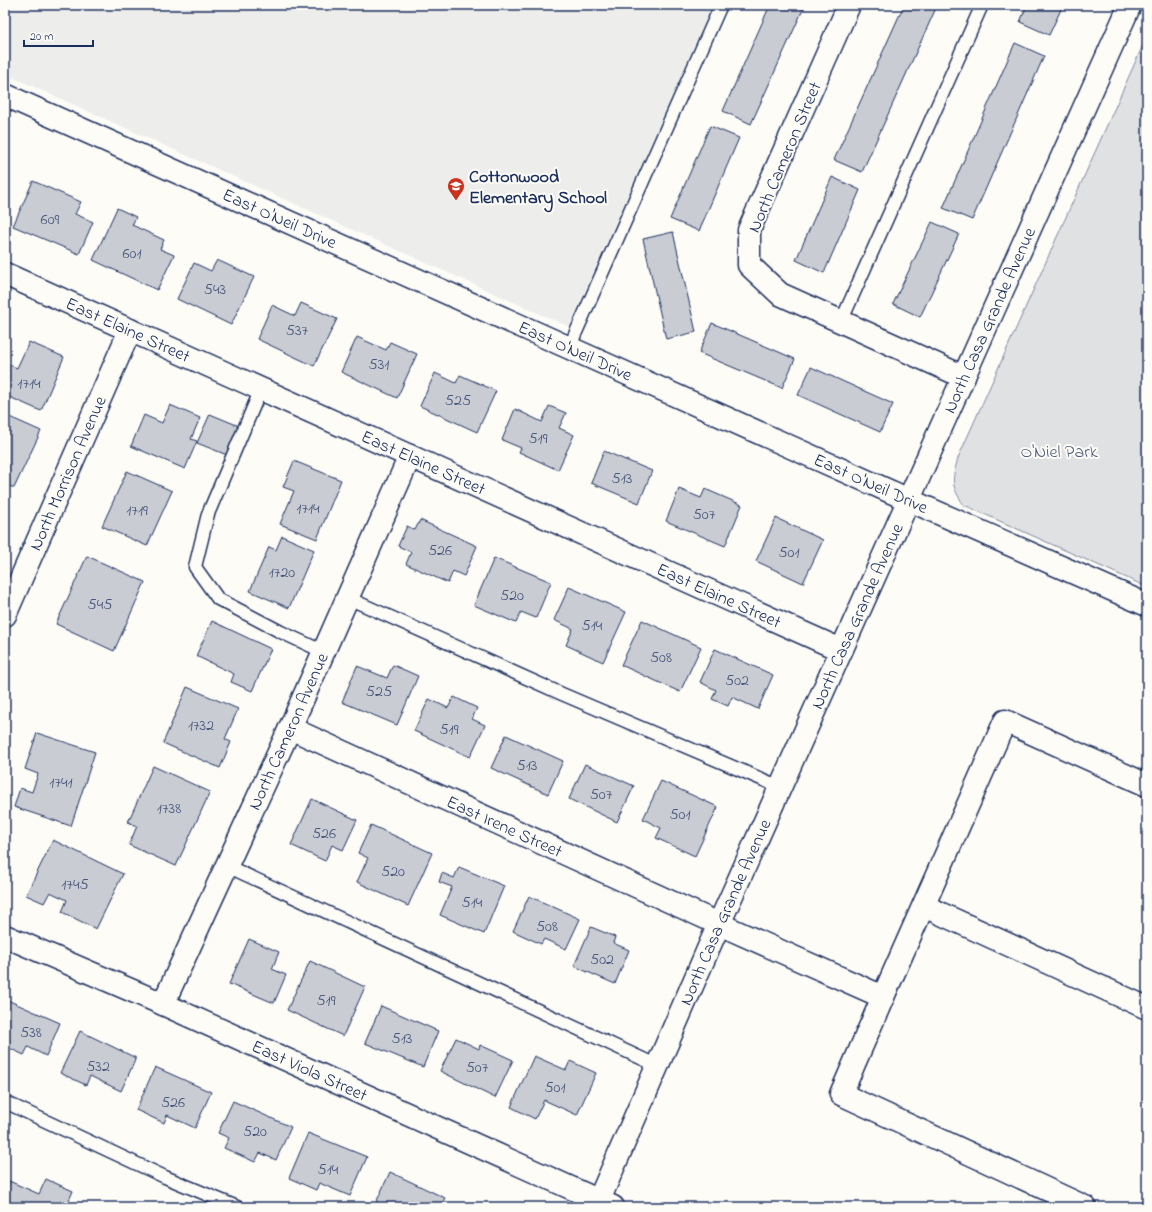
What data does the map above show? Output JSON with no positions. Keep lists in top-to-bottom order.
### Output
{
  "streets": {
    "street": [
      "North Cameron Street",
      "East O'Neil Drive",
      "North Casa Grande Avenue",
      "East Elaine Street",
      "North Morrison Avenue",
      "North Cameron Avenue",
      "East Irene Street",
      "East Viola Street"
    ]
  },
  "crossings": [
    ["North Cameron Street", "North Casa Grande Avenue"],
    ["East O'Neil Drive", "North Casa Grande Avenue"],
    ["North Casa Grande Avenue", "East Elaine Street"],
    ["North Casa Grande Avenue", "East Irene Street"],
    ["North Casa Grande Avenue", "East Viola Street"],
    ["East Elaine Street", "North Morrison Avenue"],
    ["East Elaine Street", "North Cameron Avenue"],
    ["North Cameron Avenue", "East Irene Street"],
    ["North Cameron Avenue", "East Viola Street"]
  ],
  "parks": ["O'Niel Park"],
  "places": {
    "school or university": ["Cottonwood Elementary School"]
  },
  "house_numbers": [
    "609",
    "601",
    "543",
    "537",
    "531",
    "1714",
    "525",
    "519",
    "513",
    "1714",
    "1719",
    "507",
    "526",
    "501",
    "1720",
    "520",
    "545",
    "514",
    "508",
    "502",
    "525",
    "1732",
    "519",
    "513",
    "1741",
    "507",
    "1738",
    "501",
    "526",
    "520",
    "1745",
    "514",
    "508",
    "502",
    "519",
    "538",
    "513",
    "532",
    "507",
    "501",
    "526",
    "520",
    "514"
  ],
  "scale_bar": "20 m"
}
